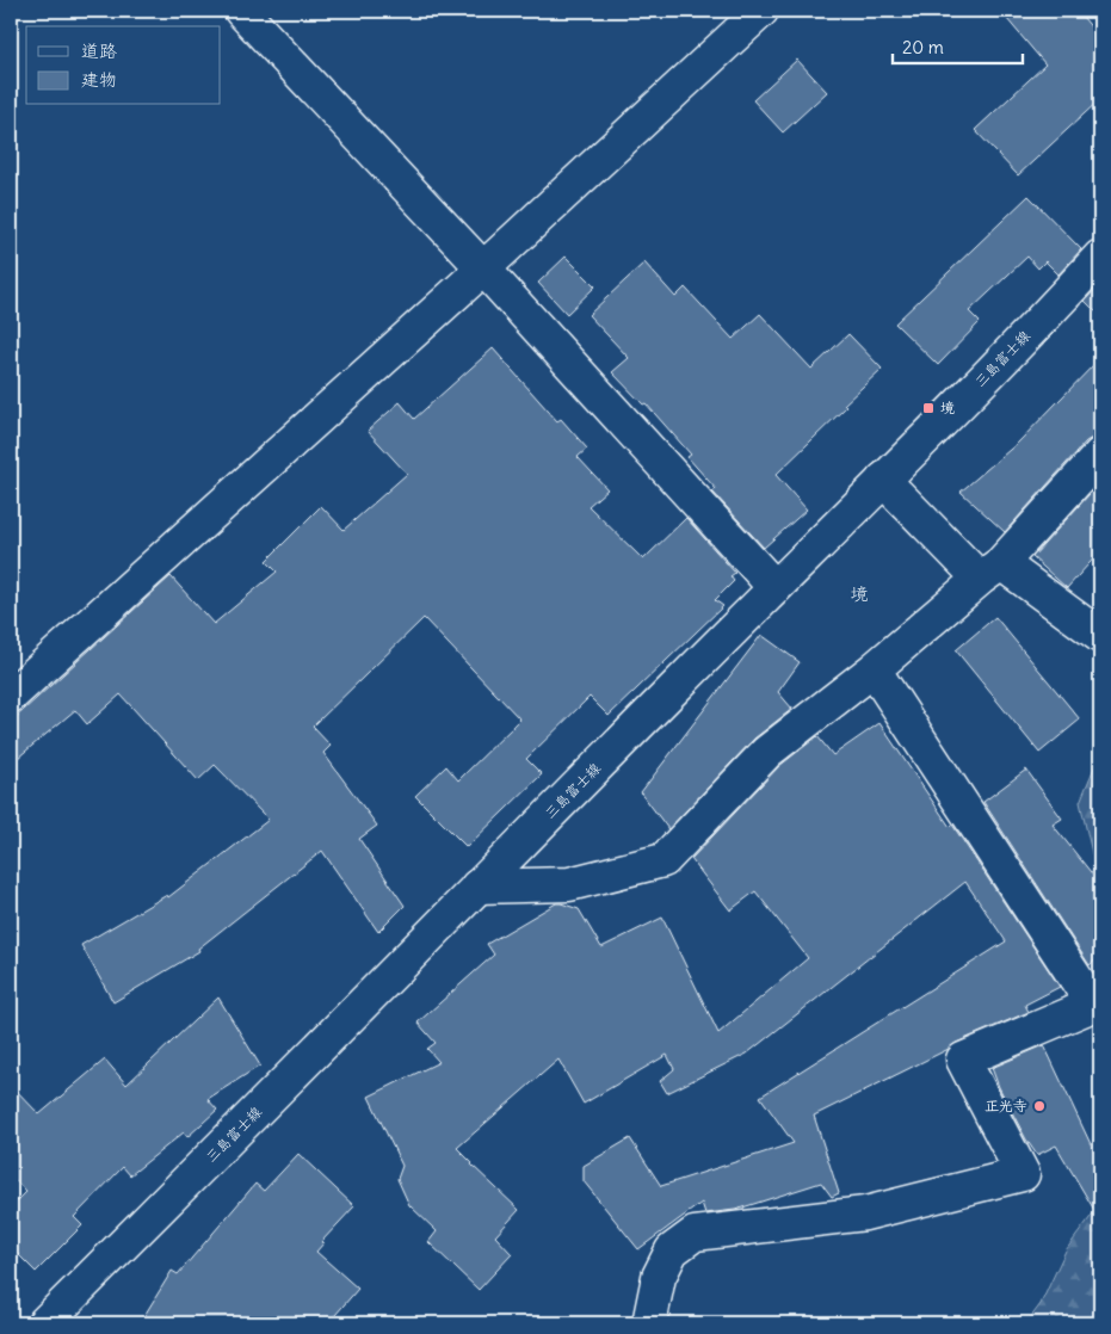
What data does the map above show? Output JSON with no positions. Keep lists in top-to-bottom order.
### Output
{
  "streets": {
    "street": ["三島富士線"]
  },
  "districts": ["境"],
  "places": {
    "transit": ["境"],
    "other": ["正光寺"]
  },
  "legend": ["道路", "建物"],
  "scale_bar": "20 m"
}
